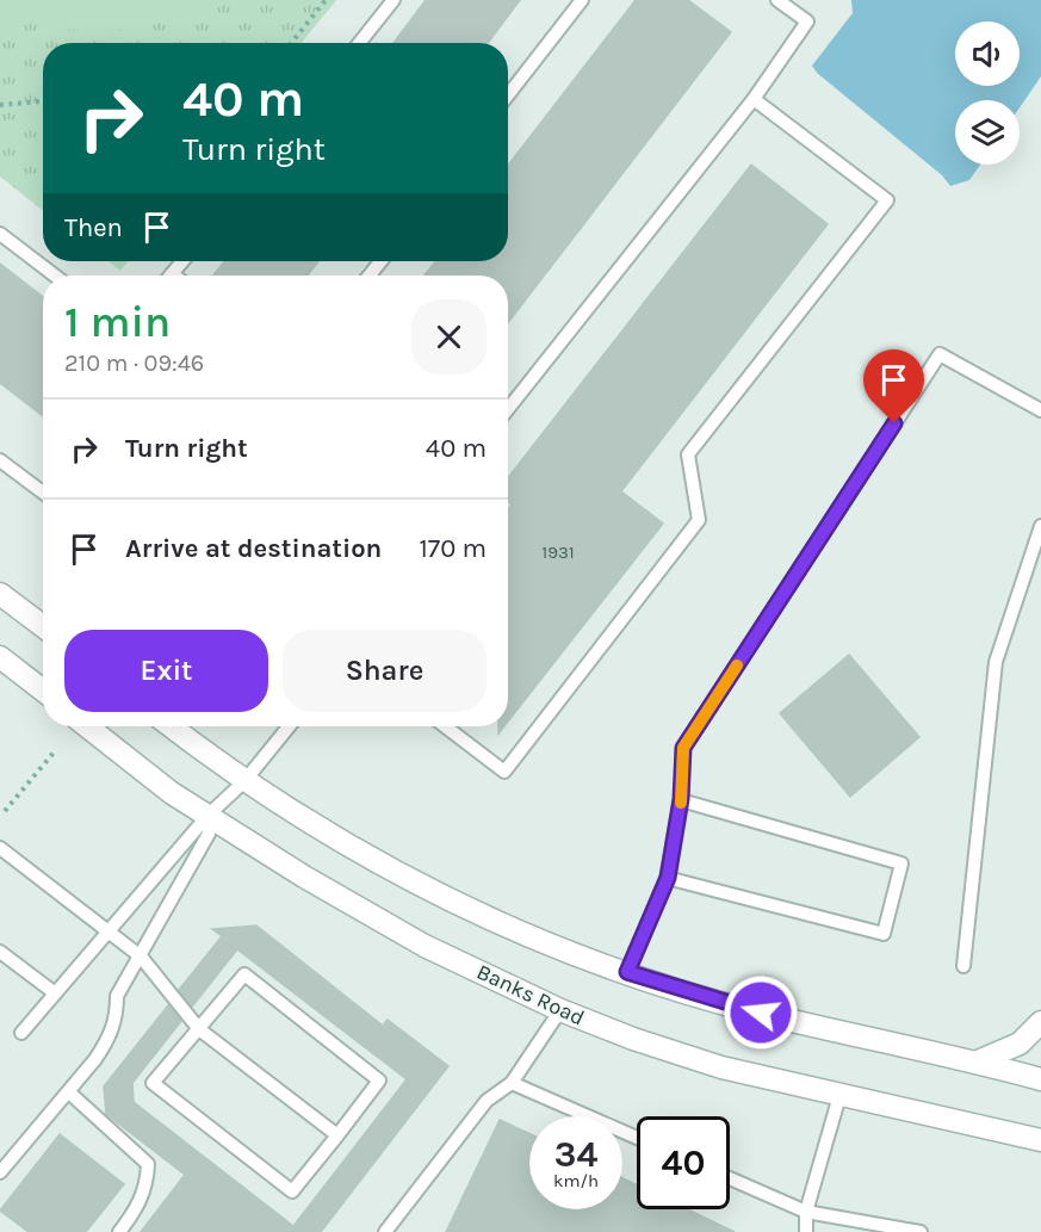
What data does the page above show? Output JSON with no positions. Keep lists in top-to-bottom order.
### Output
{
  "streets": {
    "street": ["Banks Road"]
  },
  "house_numbers": ["1931"],
  "page": {
    "turn": ["40 m", "Turn right"],
    "then": "Then",
    "heading": ["1 min", "210 m · 09:46"],
    "list": [
      {
        "name": "Turn right",
        "value": "40 m"
      },
      {
        "name": "Arrive at destination",
        "value": "170 m"
      }
    ],
    "buttons": ["Exit", "Share"],
    "speed": "34 km/h",
    "limit": "40"
  }
}
